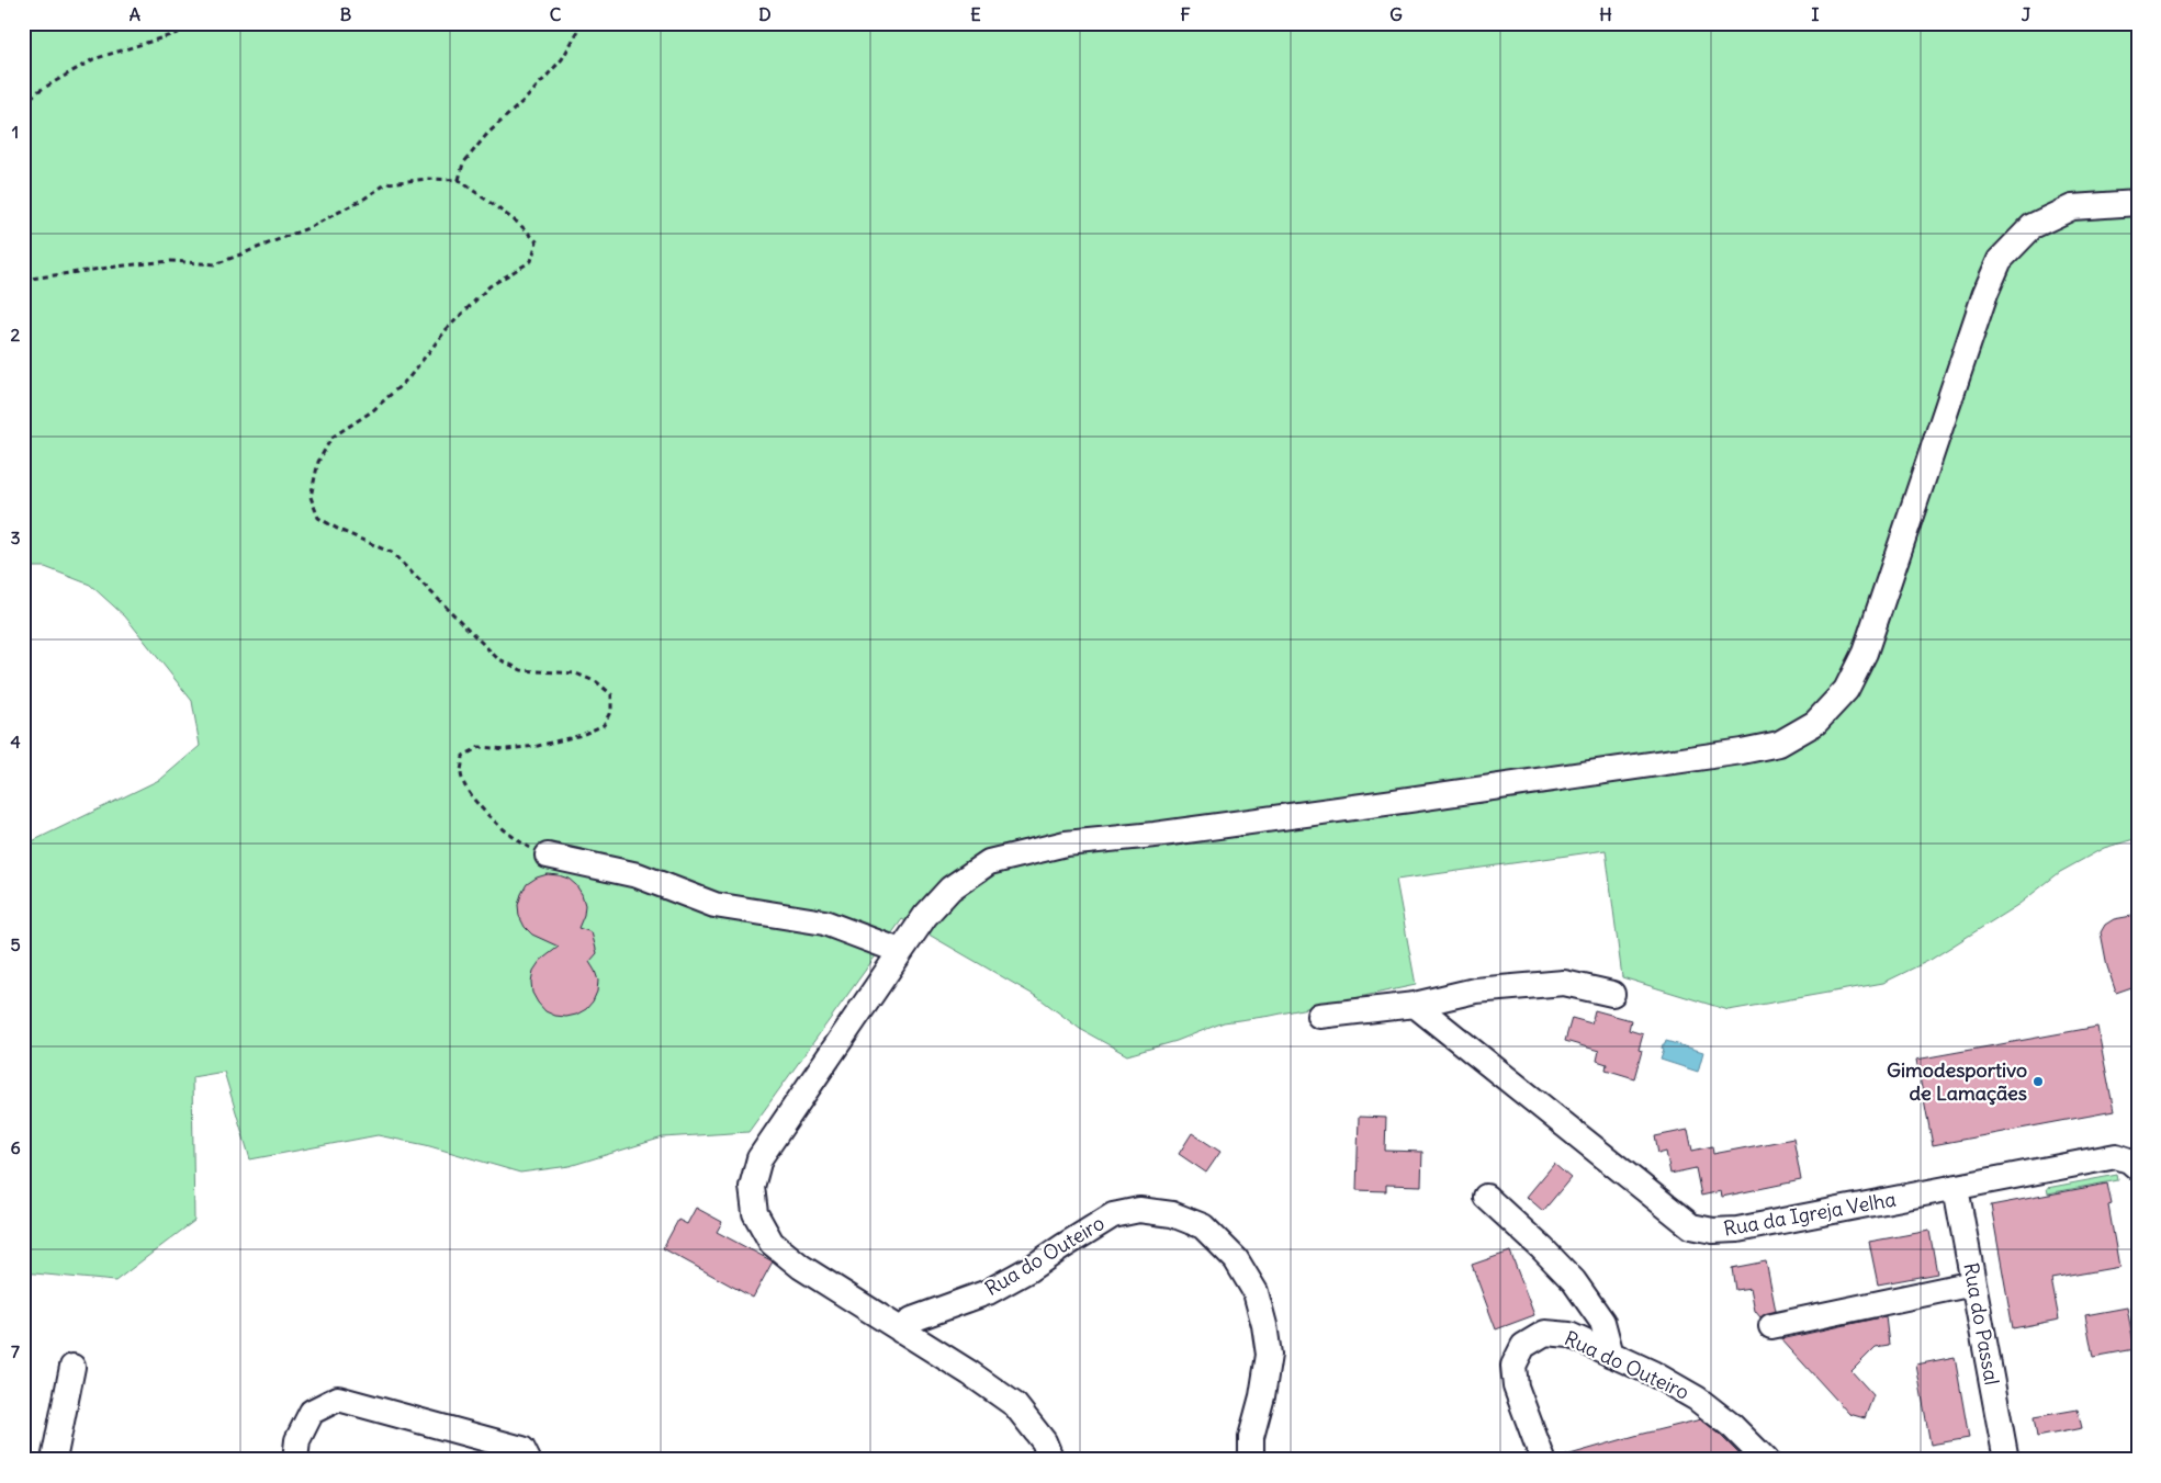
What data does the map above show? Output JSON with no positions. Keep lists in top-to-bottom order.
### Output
{
  "streets": {
    "street": ["Rua da Igreja Velha", "Rua do Outeiro", "Rua do Passal"]
  },
  "crossings": [
    ["Rua da Igreja Velha", "Rua do Passal"]
  ],
  "places": ["Gimodesportivo de Lamaçães"],
  "grid": {
    "columns": [
      "A",
      "B",
      "C",
      "D",
      "E",
      "F",
      "G",
      "H",
      "I",
      "J"
    ],
    "rows": [
      "1",
      "2",
      "3",
      "4",
      "5",
      "6",
      "7"
    ]
  }
}
